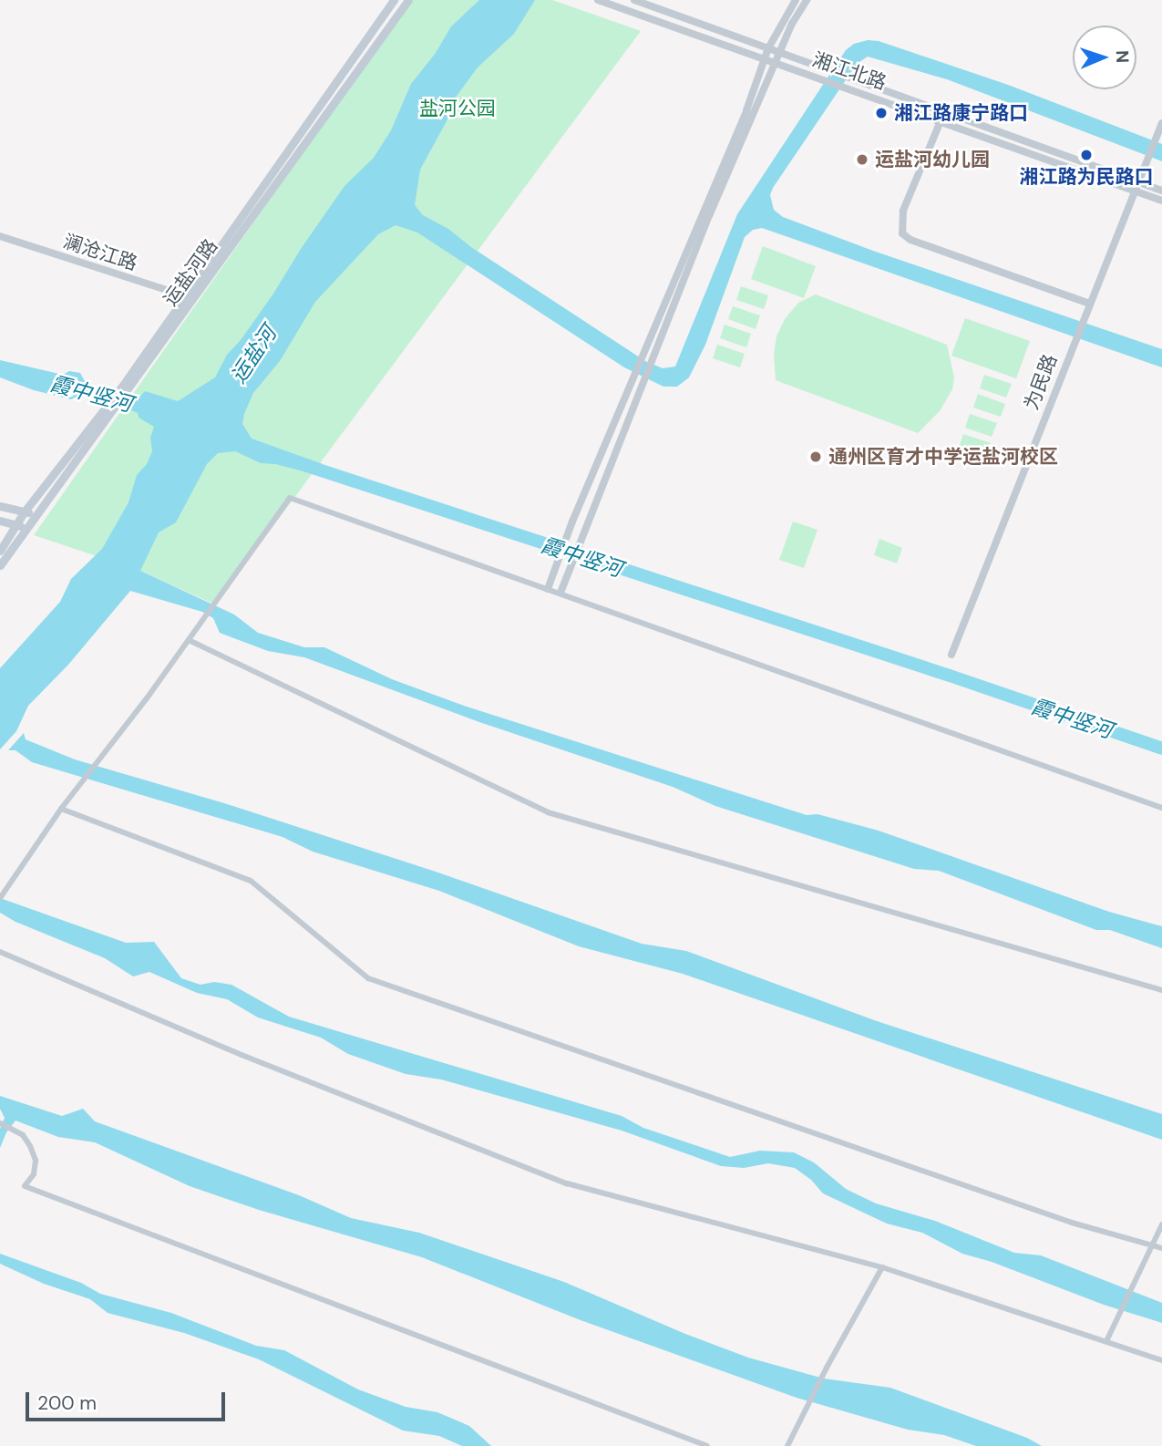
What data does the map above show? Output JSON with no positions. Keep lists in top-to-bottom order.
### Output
{
  "streets": {
    "main road": ["运盐河路"],
    "street": ["湘江北路", "澜沧江路", "为民路"]
  },
  "crossings": [
    ["湘江北路", "为民路"],
    ["澜沧江路", "运盐河路"]
  ],
  "water": ["运盐河", "霞中竖河"],
  "parks": ["盐河公园"],
  "places": [
    "湘江路康宁路口",
    "湘江路为民路口",
    "运盐河幼儿园",
    "通州区育才中学运盐河校区"
  ],
  "scale_bar": "200 m",
  "north": "right"
}
